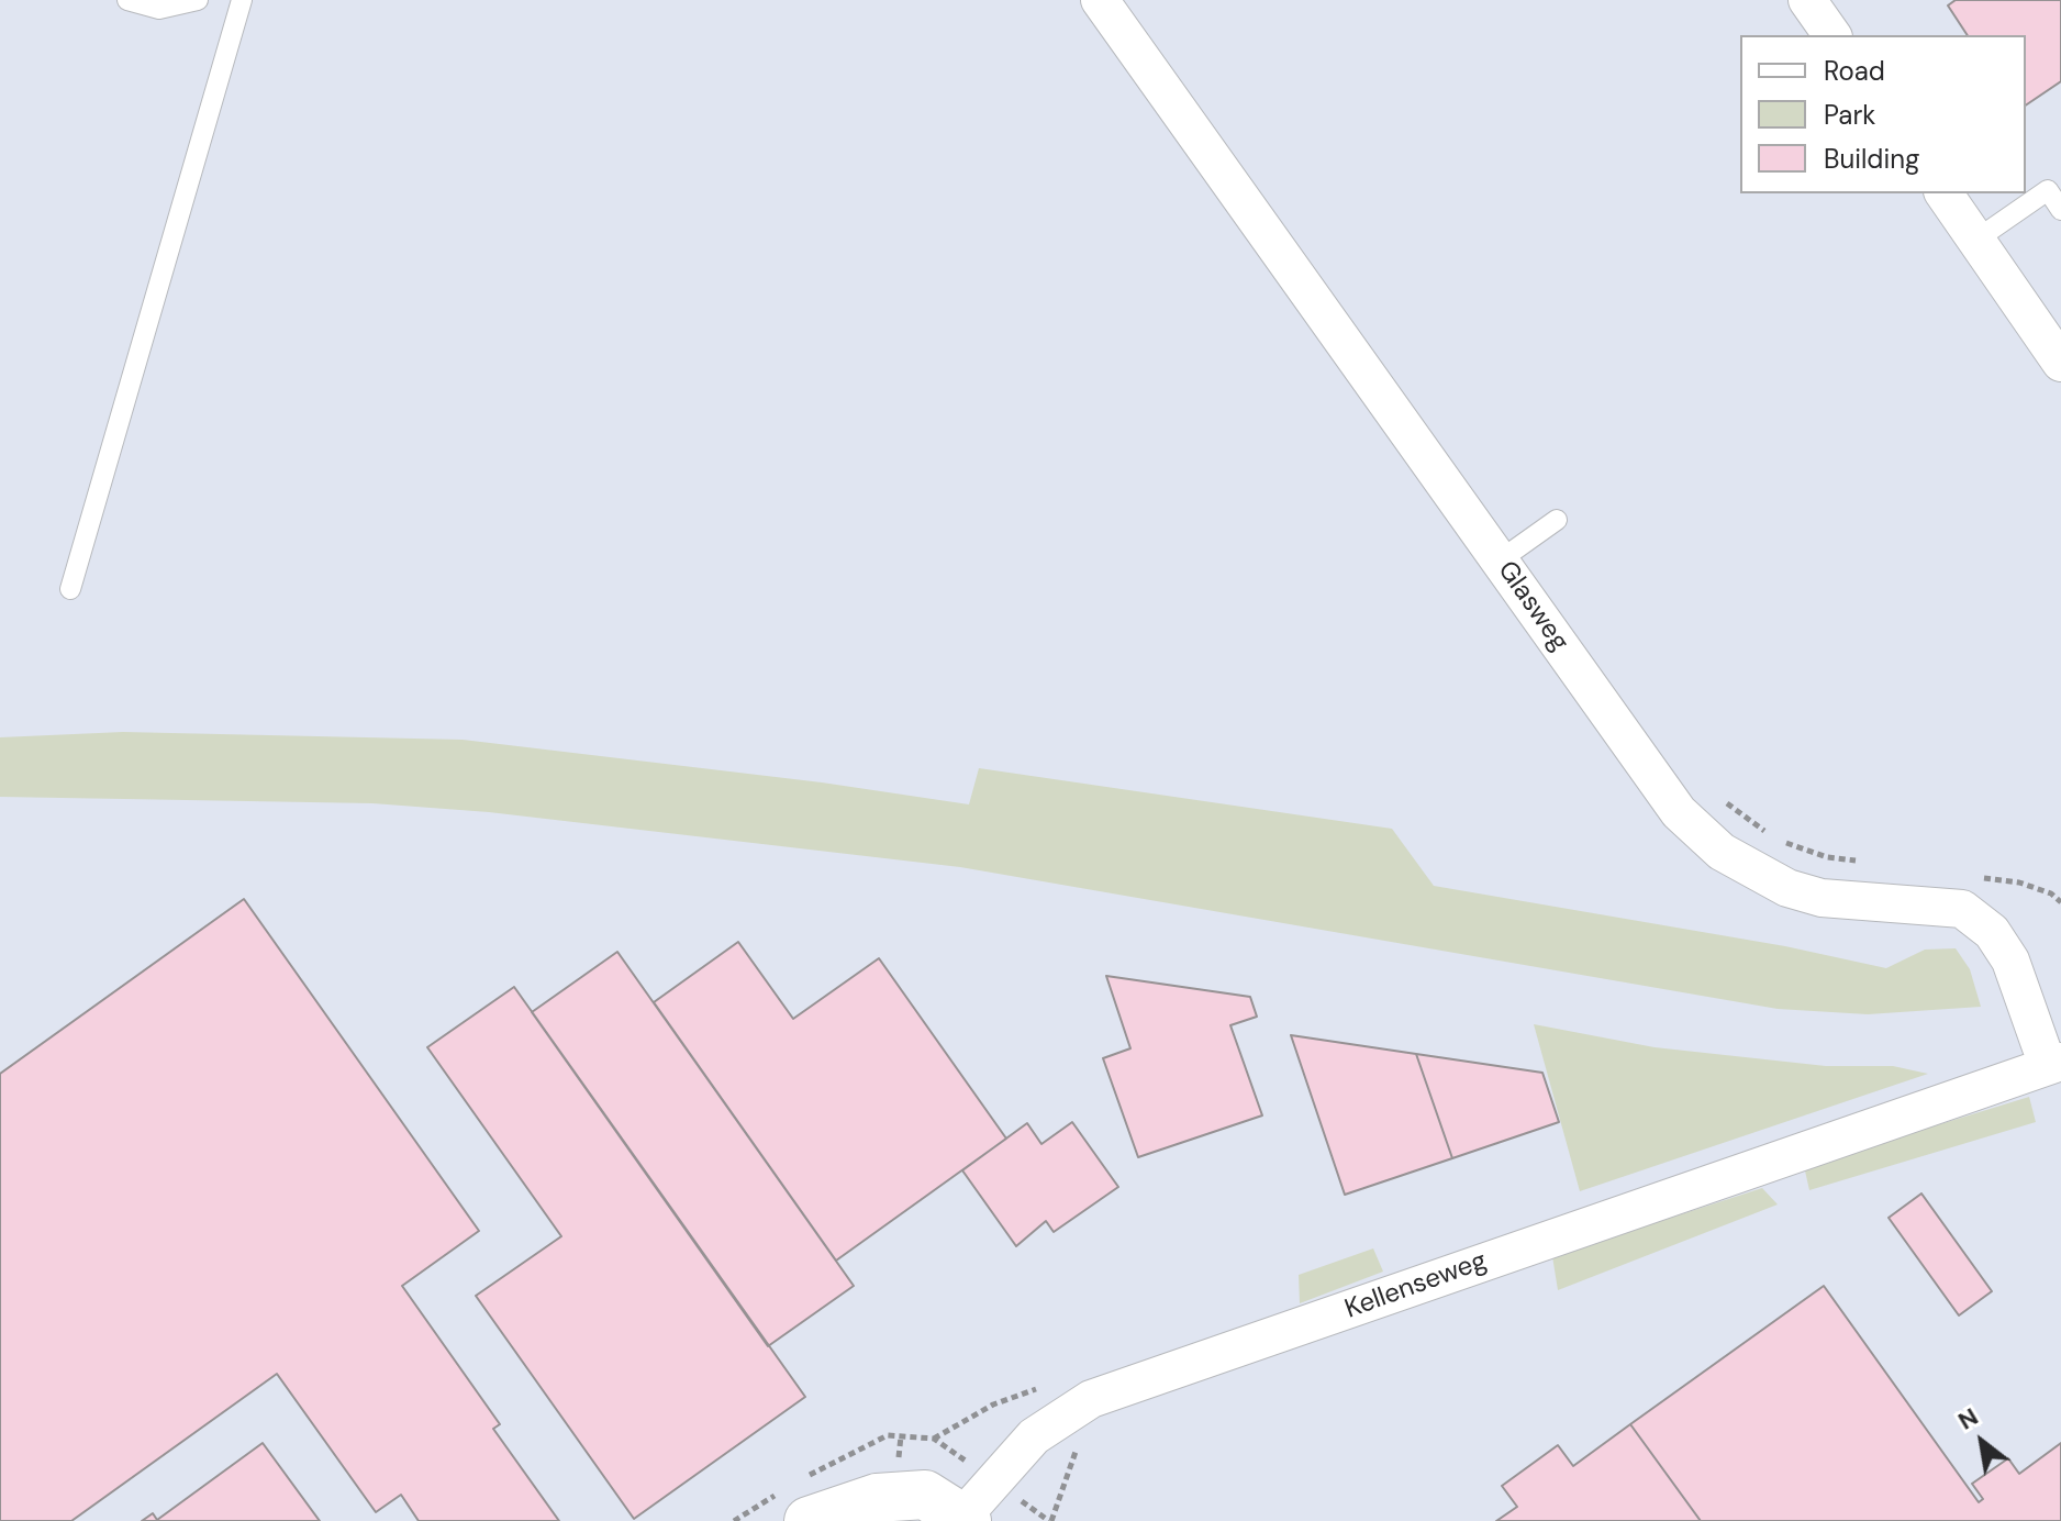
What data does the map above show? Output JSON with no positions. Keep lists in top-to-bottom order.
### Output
{
  "streets": {
    "main road": ["Kellenseweg"],
    "street": ["Glasweg"]
  },
  "crossings": [
    ["Glasweg", "Kellenseweg"]
  ],
  "legend": ["Road", "Park", "Building"],
  "north": "top left"
}
